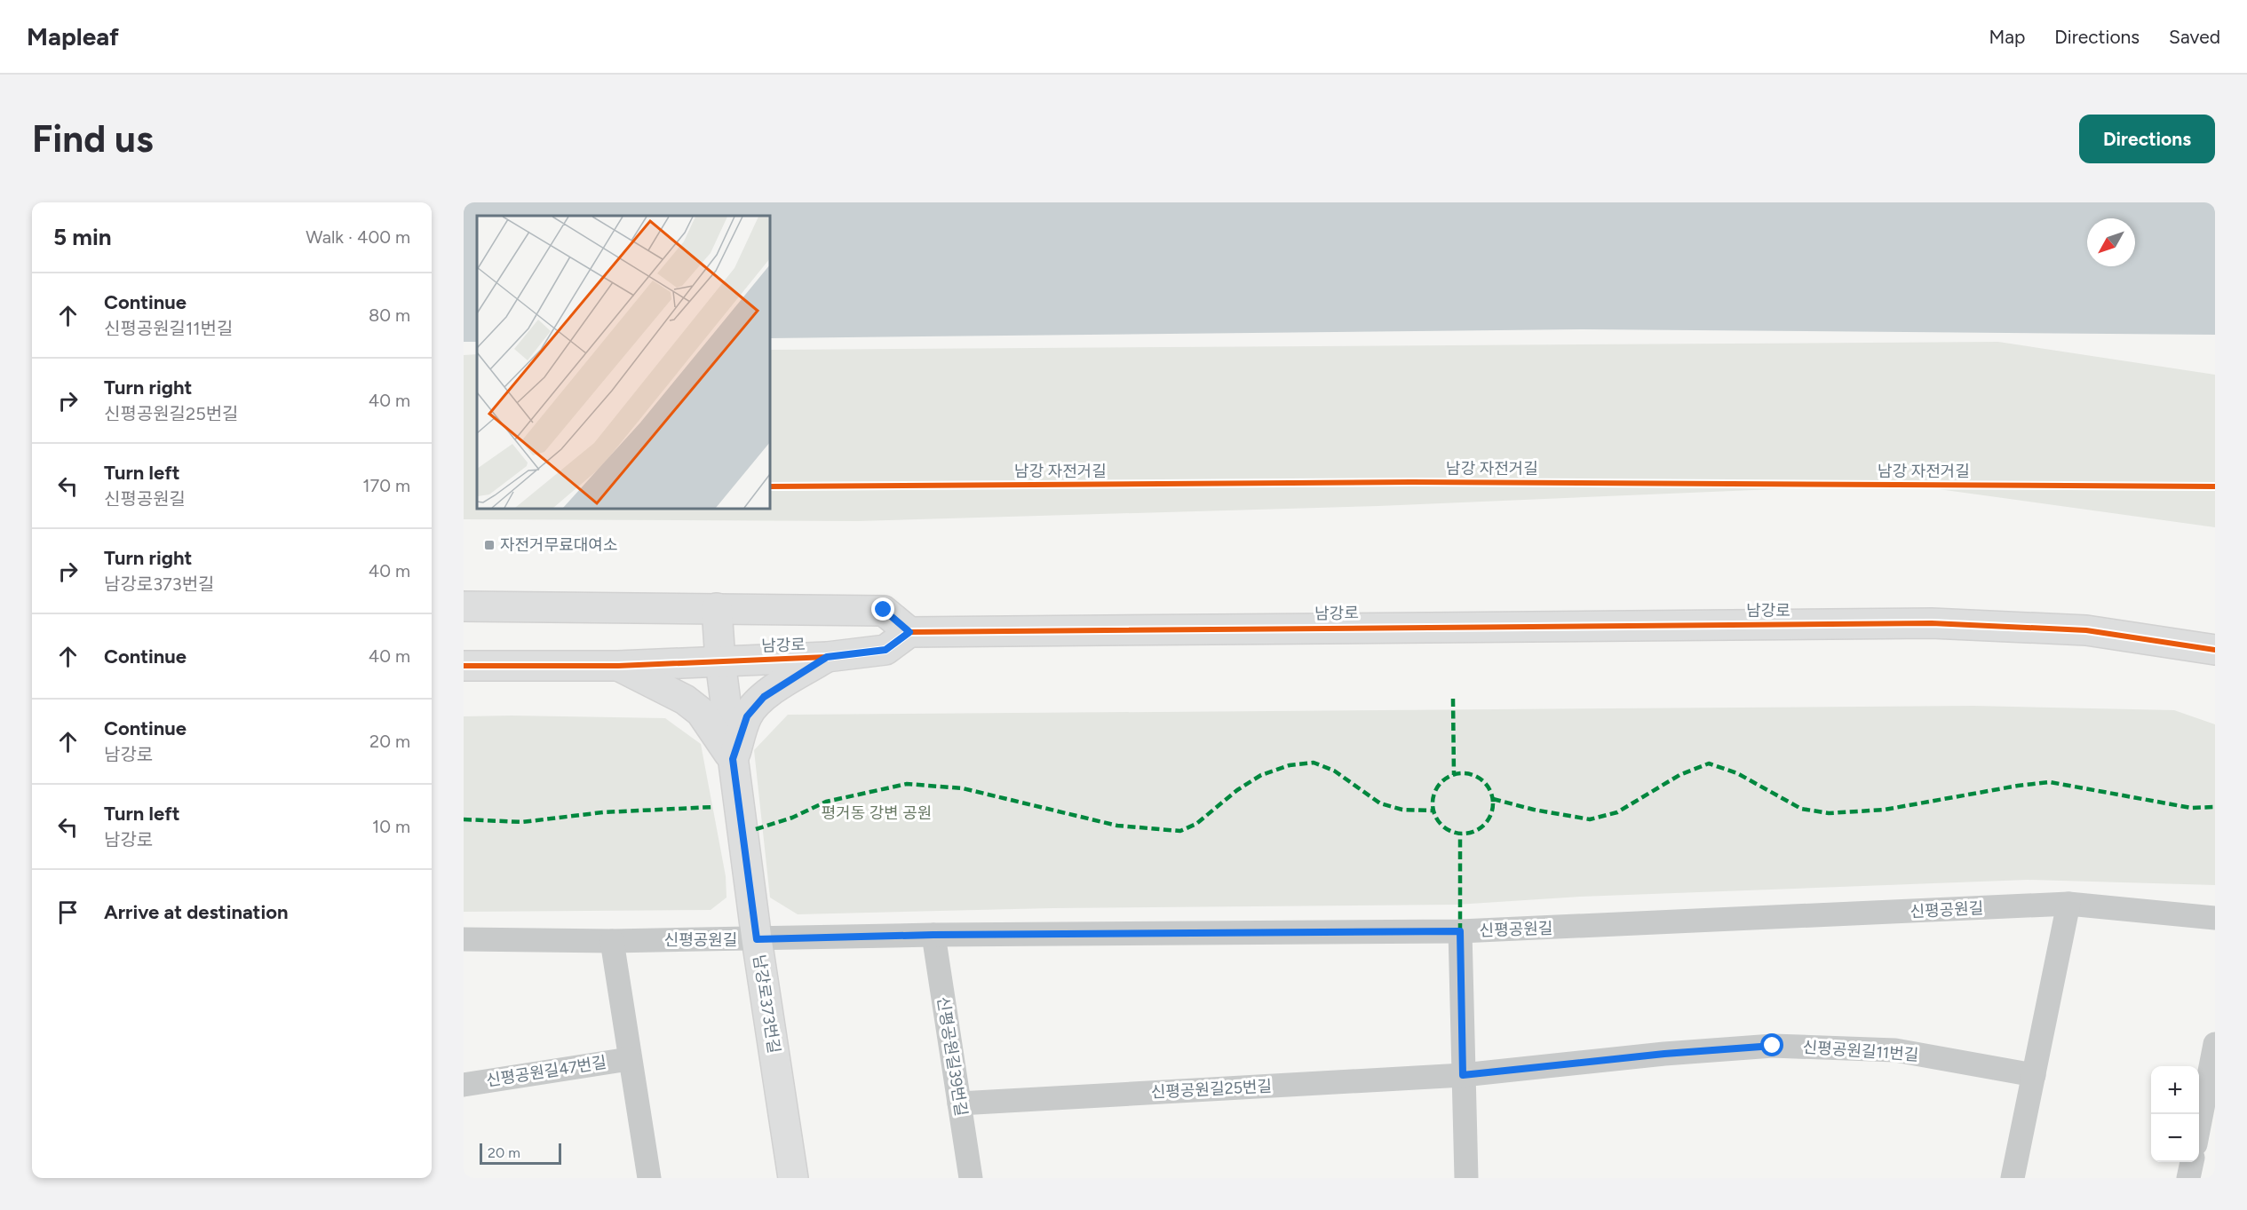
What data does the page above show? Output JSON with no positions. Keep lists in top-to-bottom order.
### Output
{
  "streets": {
    "street": [
      "남강로",
      "신평공원길",
      "남강로373번길",
      "신평공원길11번길",
      "신평공원길39번길",
      "신평공원길47번길",
      "신평공원길25번길"
    ],
    "cycle path": ["남강 자전거길"]
  },
  "crossings": [
    ["남강로", "남강로373번길"],
    ["신평공원길", "남강로373번길"],
    ["신평공원길", "신평공원길39번길"],
    ["신평공원길", "신평공원길47번길"],
    ["신평공원길11번길", "신평공원길25번길"],
    ["신평공원길39번길", "신평공원길25번길"]
  ],
  "parks": ["평거동 강변 공원"],
  "places": {
    "transit": ["자전거무료대여소"]
  },
  "scale_bar": "20 m",
  "north": "bottom left",
  "page": {
    "header": "Mapleaf",
    "nav": ["Map", "Directions", "Saved"],
    "buttons": "Directions",
    "title": "Find us",
    "heading": ["5 min", "Walk · 400 m"],
    "list": [
      ["Continue", "신평공원길11번길", "80 m"],
      ["Turn right", "신평공원길25번길", "40 m"],
      ["Turn left", "신평공원길", "170 m"],
      ["Turn right", "남강로373번길", "40 m"],
      ["Continue", "40 m"],
      ["Continue", "남강로", "20 m"],
      ["Turn left", "남강로", "10 m"],
      "Arrive at destination"
    ],
    "map_buttons": ["+", "−"],
    "scale": "20 m"
  }
}
